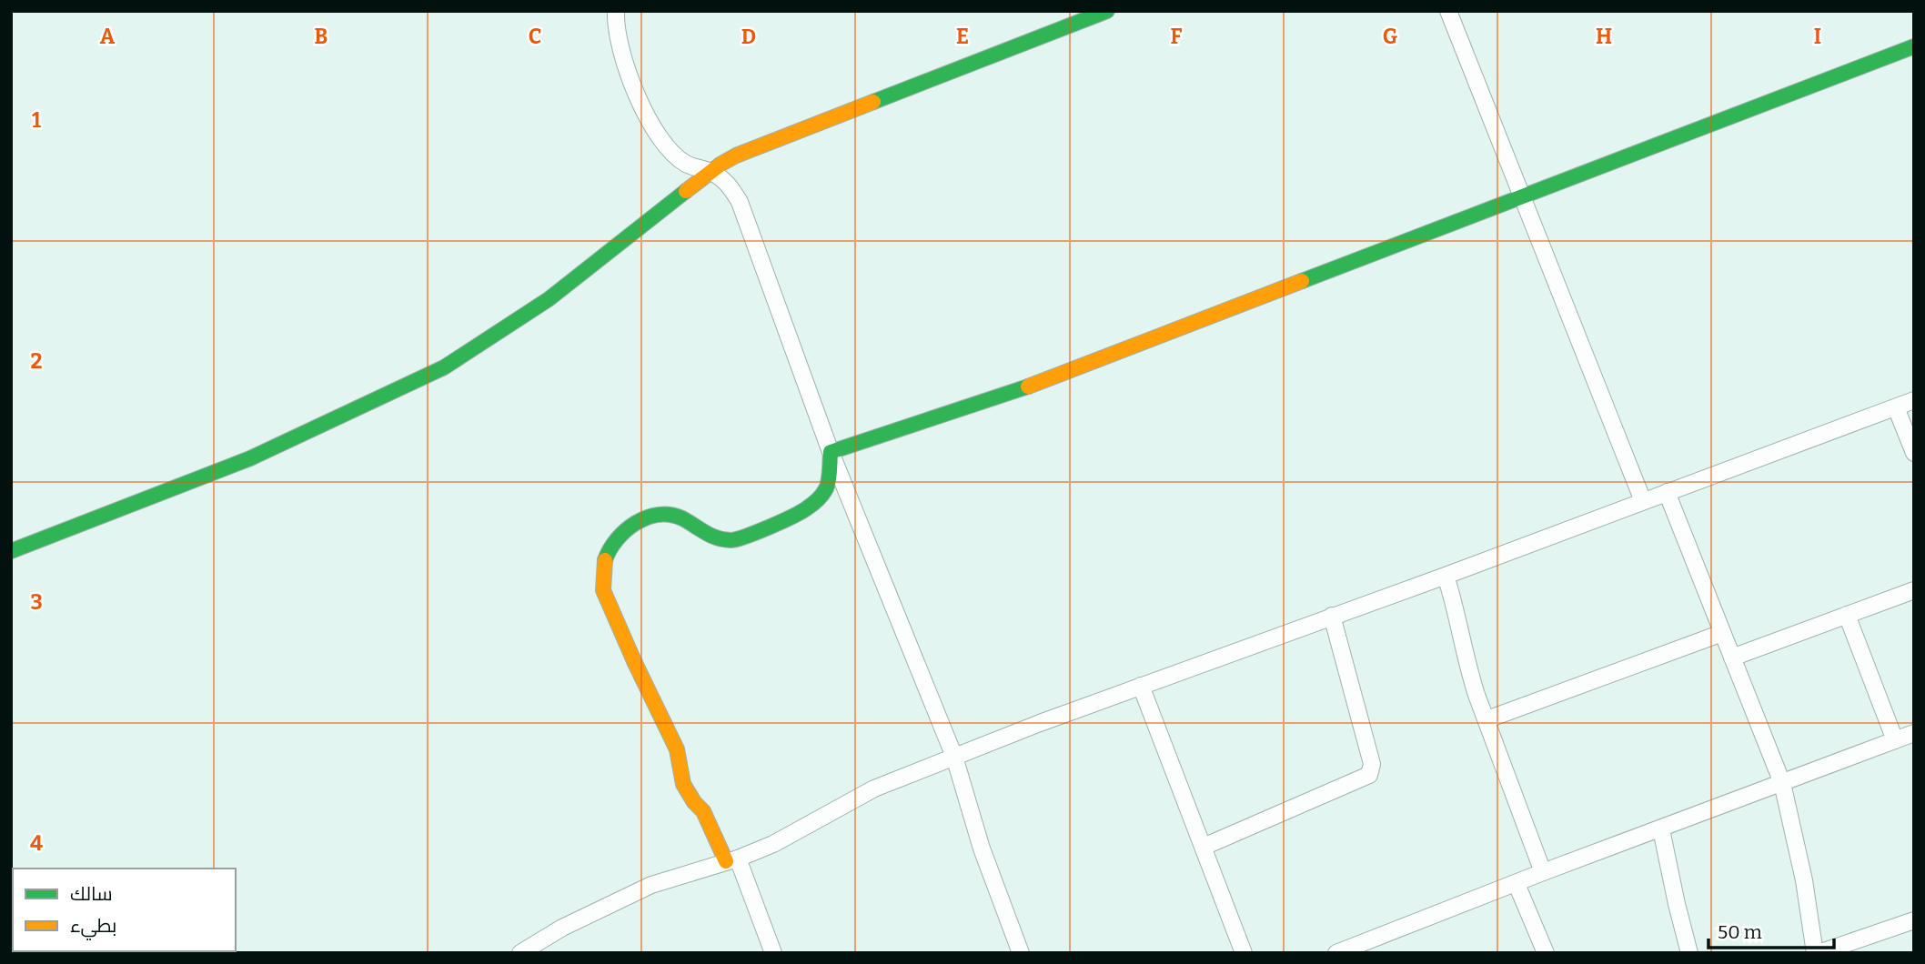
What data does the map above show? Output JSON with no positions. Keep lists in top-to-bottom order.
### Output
{
  "legend": ["سالك", "بطيء"],
  "scale_bar": "50 m",
  "grid": {
    "columns": [
      "A",
      "B",
      "C",
      "D",
      "E",
      "F",
      "G",
      "H",
      "I"
    ],
    "rows": [
      "1",
      "2",
      "3",
      "4"
    ]
  }
}
